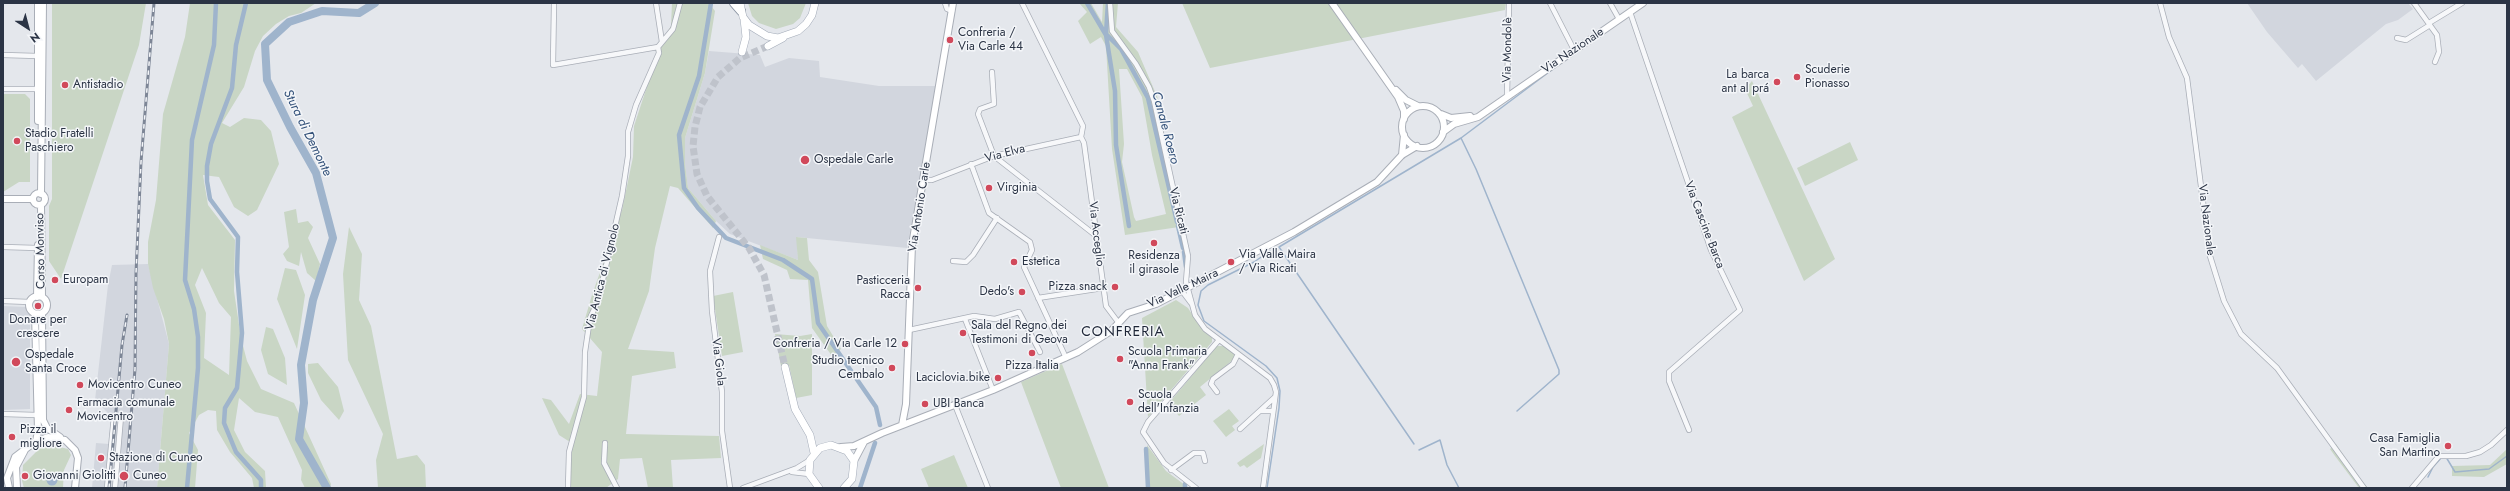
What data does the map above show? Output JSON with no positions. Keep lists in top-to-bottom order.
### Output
{
  "streets": {
    "main road": [
      "Via Nazionale",
      "Via Antonio Carle",
      "Corso Monviso",
      "Via Valle Maira"
    ],
    "street": [
      "Via Mondolè",
      "Via Elva",
      "Via Ricati",
      "Via Cascine Barca",
      "Via Acceglio",
      "Via Antica di Vignolo",
      "Via Giola"
    ]
  },
  "crossings": [
    ["Via Mondolè", "Via Nazionale"],
    ["Via Nazionale", "Via Cascine Barca"],
    ["Via Elva", "Via Antonio Carle"],
    ["Via Elva", "Via Acceglio"],
    ["Via Antonio Carle", "Via Valle Maira"],
    ["Via Ricati", "Via Valle Maira"],
    ["Via Acceglio", "Via Valle Maira"]
  ],
  "districts": ["CONFRERIA"],
  "water": ["Canale Roero", "Stura di Demonte"],
  "places": [
    "Confreria / Via Carle 44",
    "Scuderie Pionasso",
    "La barca ant al prá",
    "Antistadio",
    "Stadio Fratelli Paschiero",
    "Ospedale Carle",
    "Virginia",
    "Residenza il girasole",
    "Estetica",
    "Via Valle Maira / Via Ricati",
    "Europam",
    "Pizza snack",
    "Pasticceria Racca",
    "Dedo's",
    "Donare per crescere",
    "Sala del Regno dei Testimoni di Geova",
    "Confreria / Via Carle 12",
    "Pizza Italia",
    "Scuola Primaria \"Anna Frank\"",
    "Ospedale Santa Croce",
    "Studio tecnico Cembalo",
    "Laciclovia.bike",
    "Movicentro Cuneo",
    "Scuola dell'Infanzia",
    "UBI Banca",
    "Farmacia comunale Movicentro",
    "Pizza il migliore",
    "Casa Famiglia San Martino",
    "Stazione di Cuneo",
    "Giovanni Giolitti",
    "Cuneo"
  ],
  "north": "bottom right"
}
